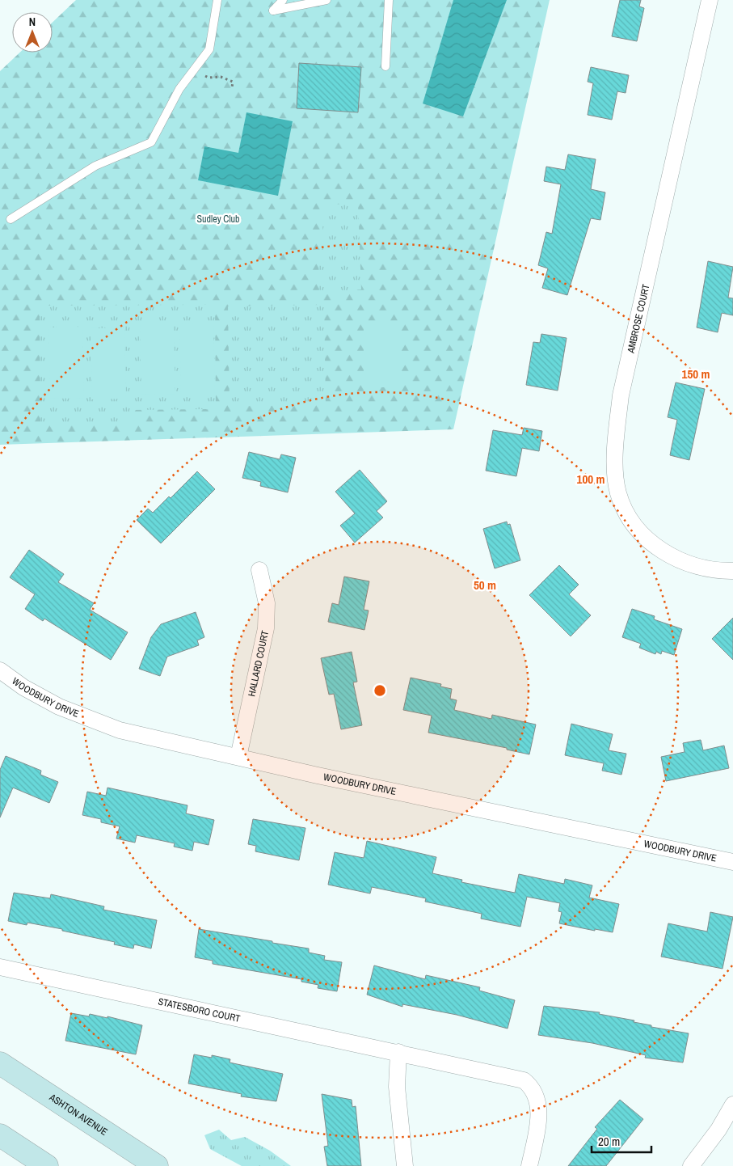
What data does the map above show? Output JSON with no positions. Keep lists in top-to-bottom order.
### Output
{
  "streets": {
    "main road": ["ASHTON AVENUE"],
    "street": [
      "AMBROSE COURT",
      "HALLARD COURT",
      "WOODBURY DRIVE",
      "STATESBORO COURT"
    ]
  },
  "crossings": [
    ["HALLARD COURT", "WOODBURY DRIVE"]
  ],
  "parks": ["Sudley Club"],
  "scale_bar": "20 m",
  "north": "top",
  "rings": ["150 m", "100 m", "50 m"]
}
